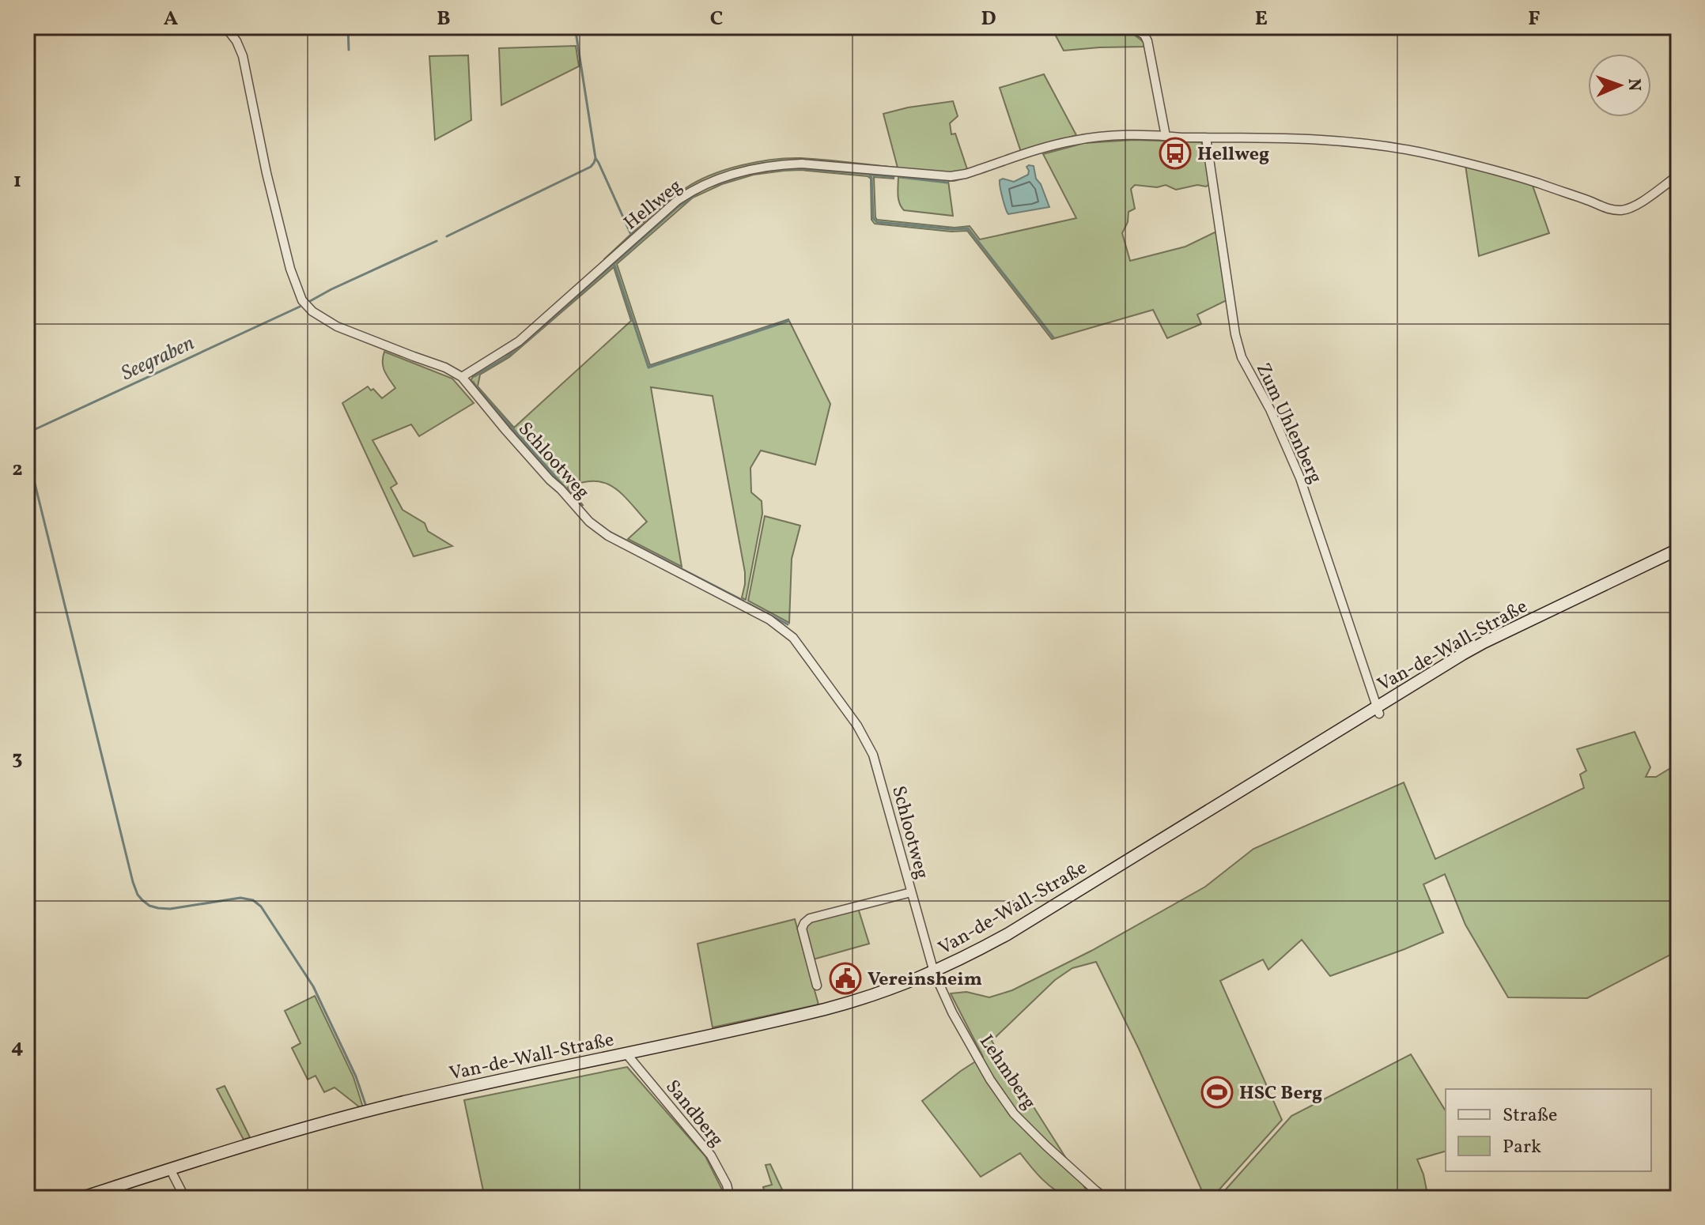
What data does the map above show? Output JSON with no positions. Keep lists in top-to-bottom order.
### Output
{
  "streets": {
    "main road": ["Van-de-Wall-Straße"],
    "street": [
      "Hellweg",
      "Zum Uhlenberg",
      "Schlootweg",
      "Lehmberg",
      "Sandberg"
    ]
  },
  "crossings": [
    ["Hellweg", "Zum Uhlenberg"],
    ["Hellweg", "Schlootweg"],
    ["Zum Uhlenberg", "Van-de-Wall-Straße"],
    ["Schlootweg", "Van-de-Wall-Straße"],
    ["Schlootweg", "Lehmberg"],
    ["Van-de-Wall-Straße", "Lehmberg"],
    ["Van-de-Wall-Straße", "Sandberg"]
  ],
  "water": ["Seegraben"],
  "places": {
    "bus stop": ["Hellweg"],
    "public building": ["Vereinsheim"],
    "sports": ["HSC Berg"]
  },
  "legend": ["Straße", "Park"],
  "north": "right",
  "grid": {
    "columns": [
      "A",
      "B",
      "C",
      "D",
      "E",
      "F"
    ],
    "rows": [
      "1",
      "2",
      "3",
      "4"
    ]
  }
}
